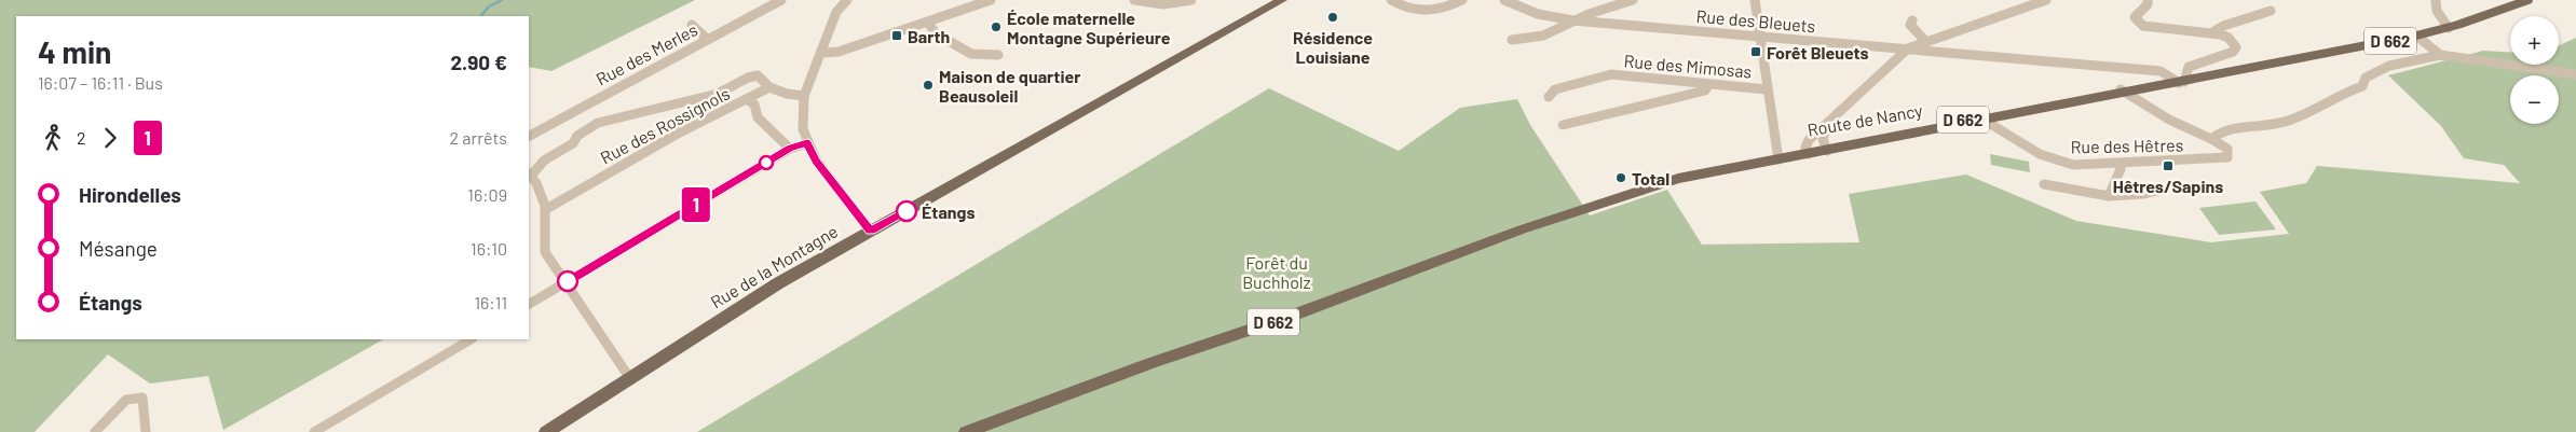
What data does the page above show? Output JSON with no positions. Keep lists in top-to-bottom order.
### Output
{
  "streets": {
    "main road": ["D 662", "Route de Nancy", "Rue de la Montagne"],
    "street": [
      "Rue des Bleuets",
      "Rue des Merles",
      "Rue des Mimosas",
      "Rue des Rossignols",
      "Rue des Hêtres"
    ]
  },
  "crossings": [
    ["Rue des Bleuets", "Route de Nancy"],
    ["Route de Nancy", "Rue des Hêtres"]
  ],
  "parks": ["Forêt du Buchholz"],
  "places": {
    "other": [
      "Résidence Louisiane",
      "École maternelle Montagne Supérieure",
      "Maison de quartier Beausoleil",
      "Total",
      "Étangs"
    ],
    "transit": ["Barth", "Forêt Bleuets", "Hêtres/Sapins"]
  },
  "lines": ["bus line 1"],
  "page": {
    "on_map": "1",
    "map_buttons": ["+", "−"],
    "heading": ["4 min", "16:07 – 16:11 · Bus", "2.90 €"],
    "legs": ["2", "1", "2 arrêts"],
    "list": [
      {
        "name": "Hirondelles",
        "value": "16:09"
      },
      {
        "name": "Mésange",
        "value": "16:10"
      },
      {
        "name": "Étangs",
        "value": "16:11"
      }
    ]
  }
}
